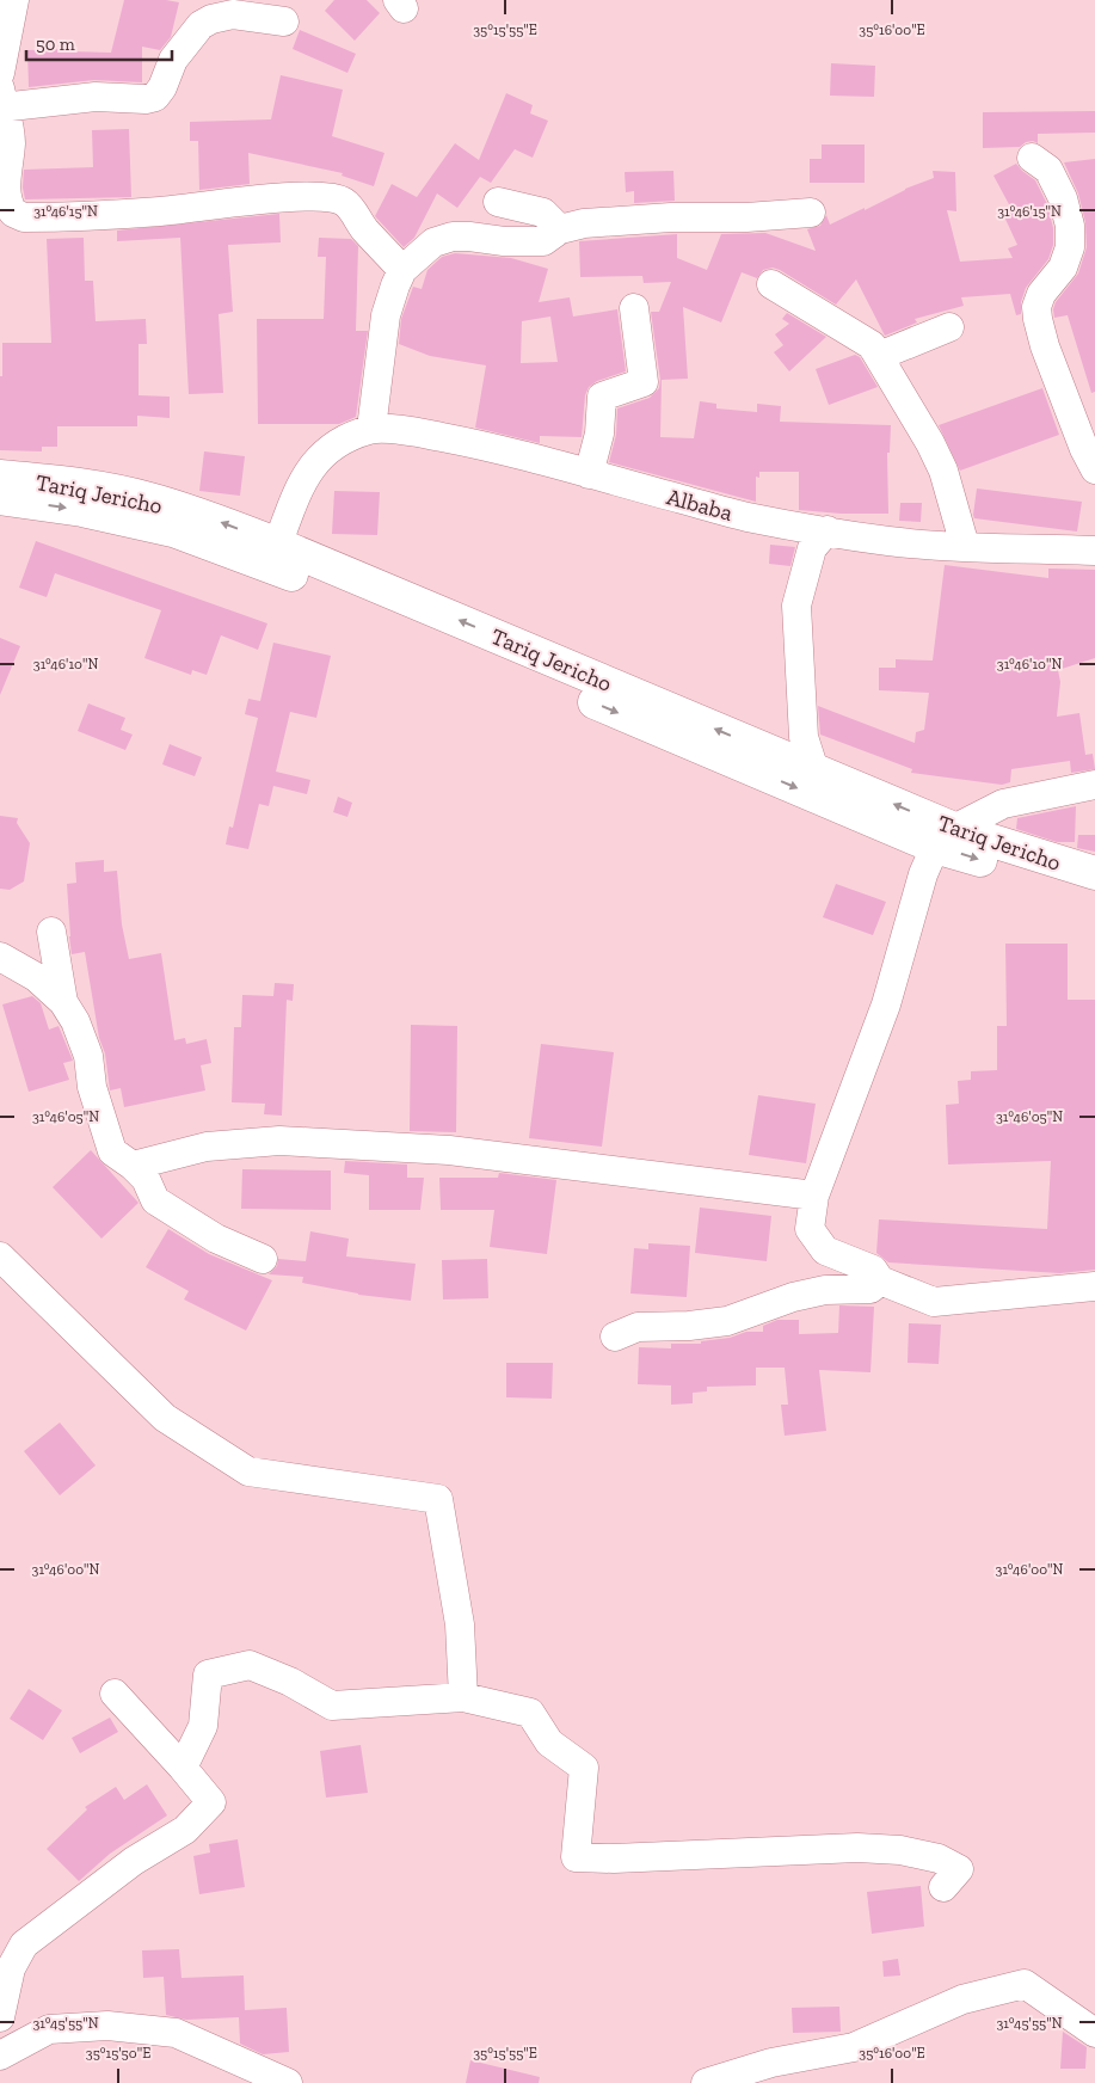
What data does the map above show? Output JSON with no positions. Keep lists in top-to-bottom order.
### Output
{
  "streets": {
    "main road": ["Tariq Jericho"],
    "street": ["Albaba"]
  },
  "crossings": [
    ["Tariq Jericho", "Albaba"]
  ],
  "scale_bar": "50 m",
  "coordinates": [
    "35°15'55\"E",
    "35°16'00\"E",
    "31°46'15\"N",
    "31°46'10\"N",
    "31°46'05\"N",
    "31°46'00\"N",
    "31°45'55\"N",
    "35°15'50\"E"
  ]
}
